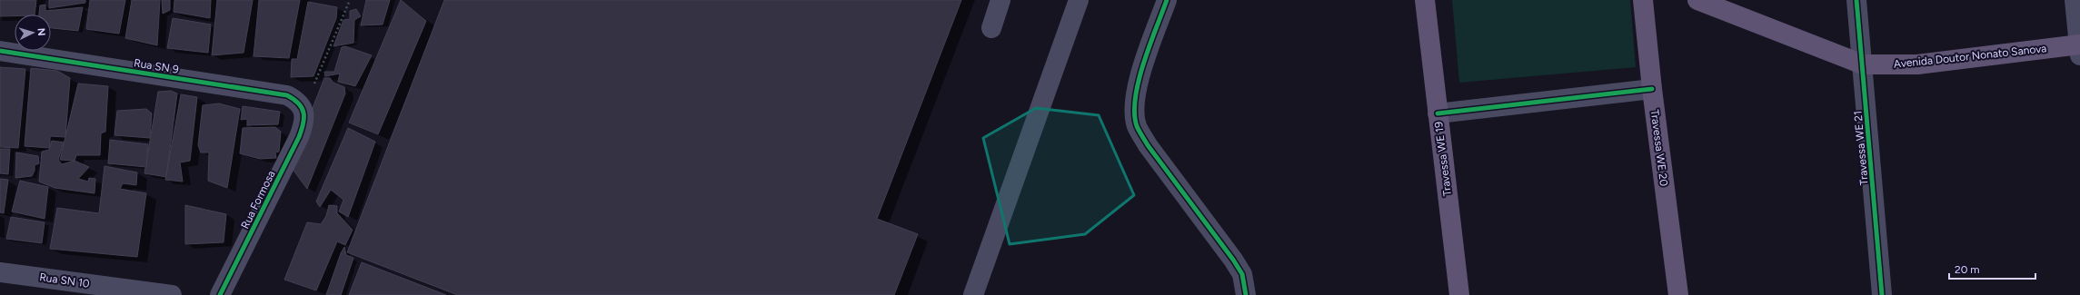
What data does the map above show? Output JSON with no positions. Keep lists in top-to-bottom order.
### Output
{
  "streets": {
    "main road": ["Avenida Doutor Nonato Sanova", "Travessa WE 20", "Travessa WE 19"],
    "street": [
      "Rua SN 9",
      "Travessa WE 21",
      "Rua Formosa",
      "Rua SN 10"
    ]
  },
  "crossings": [
    ["Avenida Doutor Nonato Sanova", "Travessa WE 21"],
    ["Rua SN 9", "Rua Formosa"]
  ],
  "scale_bar": "20 m",
  "north": "right"
}
